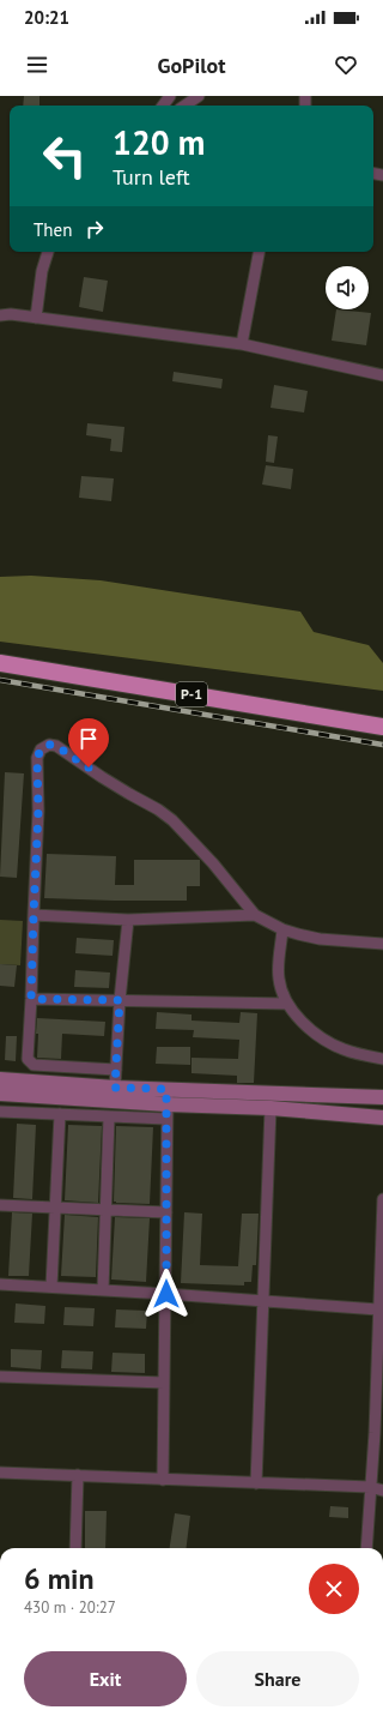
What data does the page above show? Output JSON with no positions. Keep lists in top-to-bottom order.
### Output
{
  "streets": {
    "highway": ["P-1"]
  },
  "page": {
    "status": "20:21",
    "header": "GoPilot",
    "turn": ["120 m", "Turn left"],
    "then": "Then",
    "heading": ["6 min", "430 m · 20:27"],
    "buttons": ["Exit", "Share"]
  }
}
